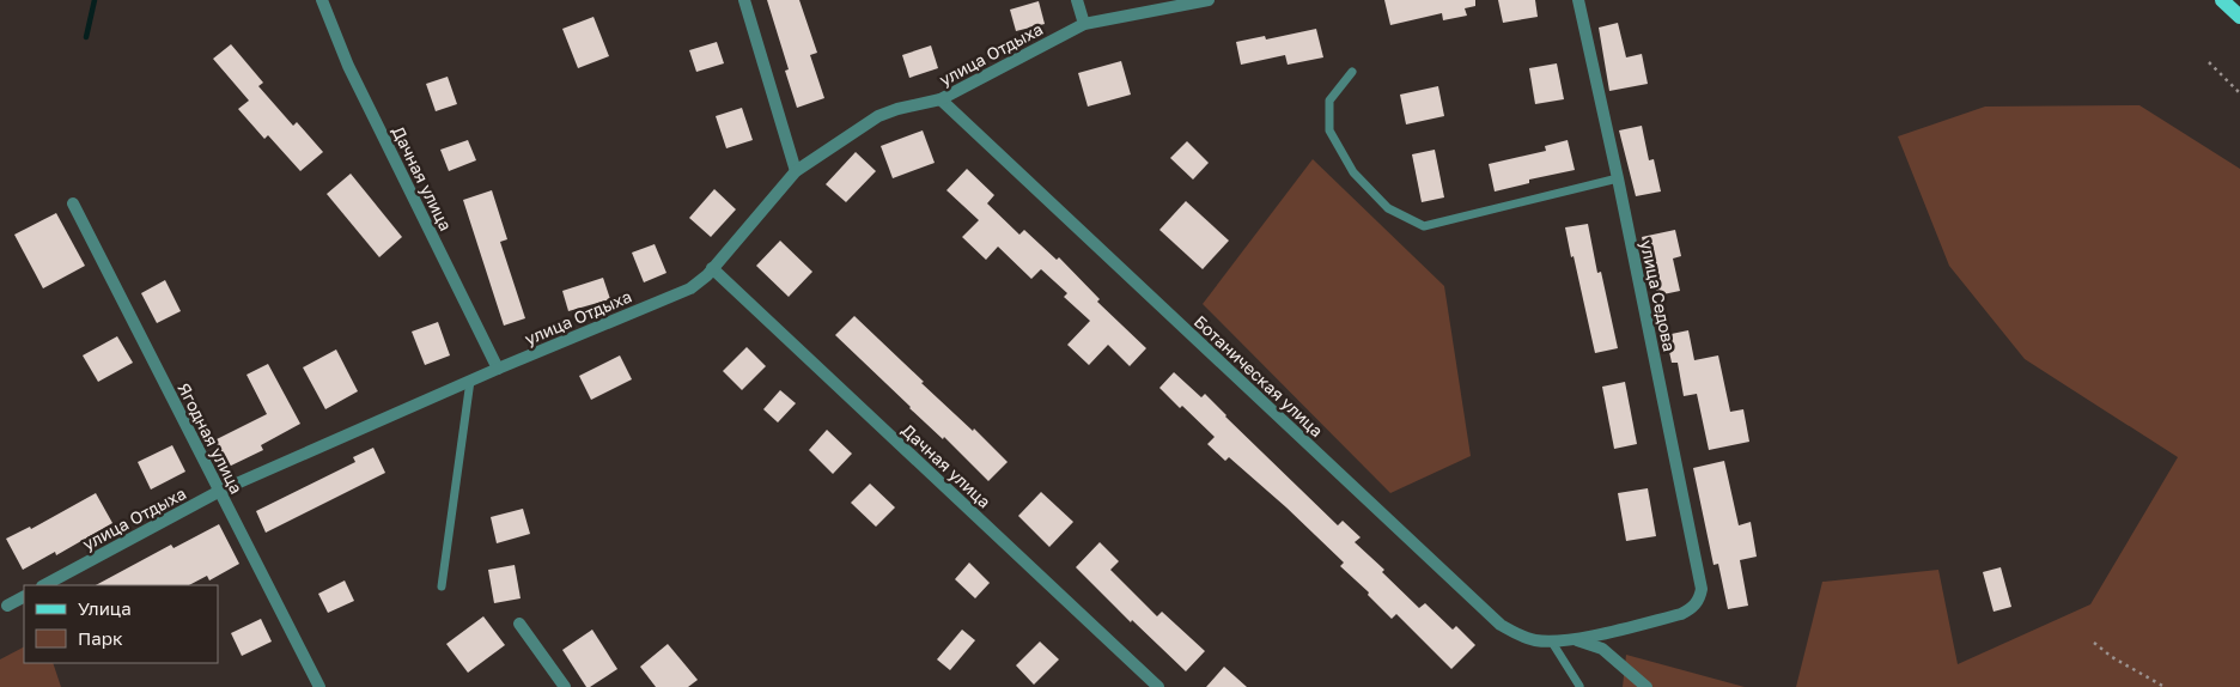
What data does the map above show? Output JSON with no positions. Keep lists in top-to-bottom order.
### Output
{
  "streets": {
    "street": [
      "улица Отдыха",
      "Дачная улица",
      "улица Седова",
      "Ботаническая улица",
      "Ягодная улица"
    ]
  },
  "crossings": [
    ["улица Отдыха", "Дачная улица"],
    ["улица Отдыха", "Ботаническая улица"],
    ["улица Отдыха", "Ягодная улица"],
    ["улица Седова", "Ботаническая улица"]
  ],
  "legend": ["Улица", "Парк"]
}
